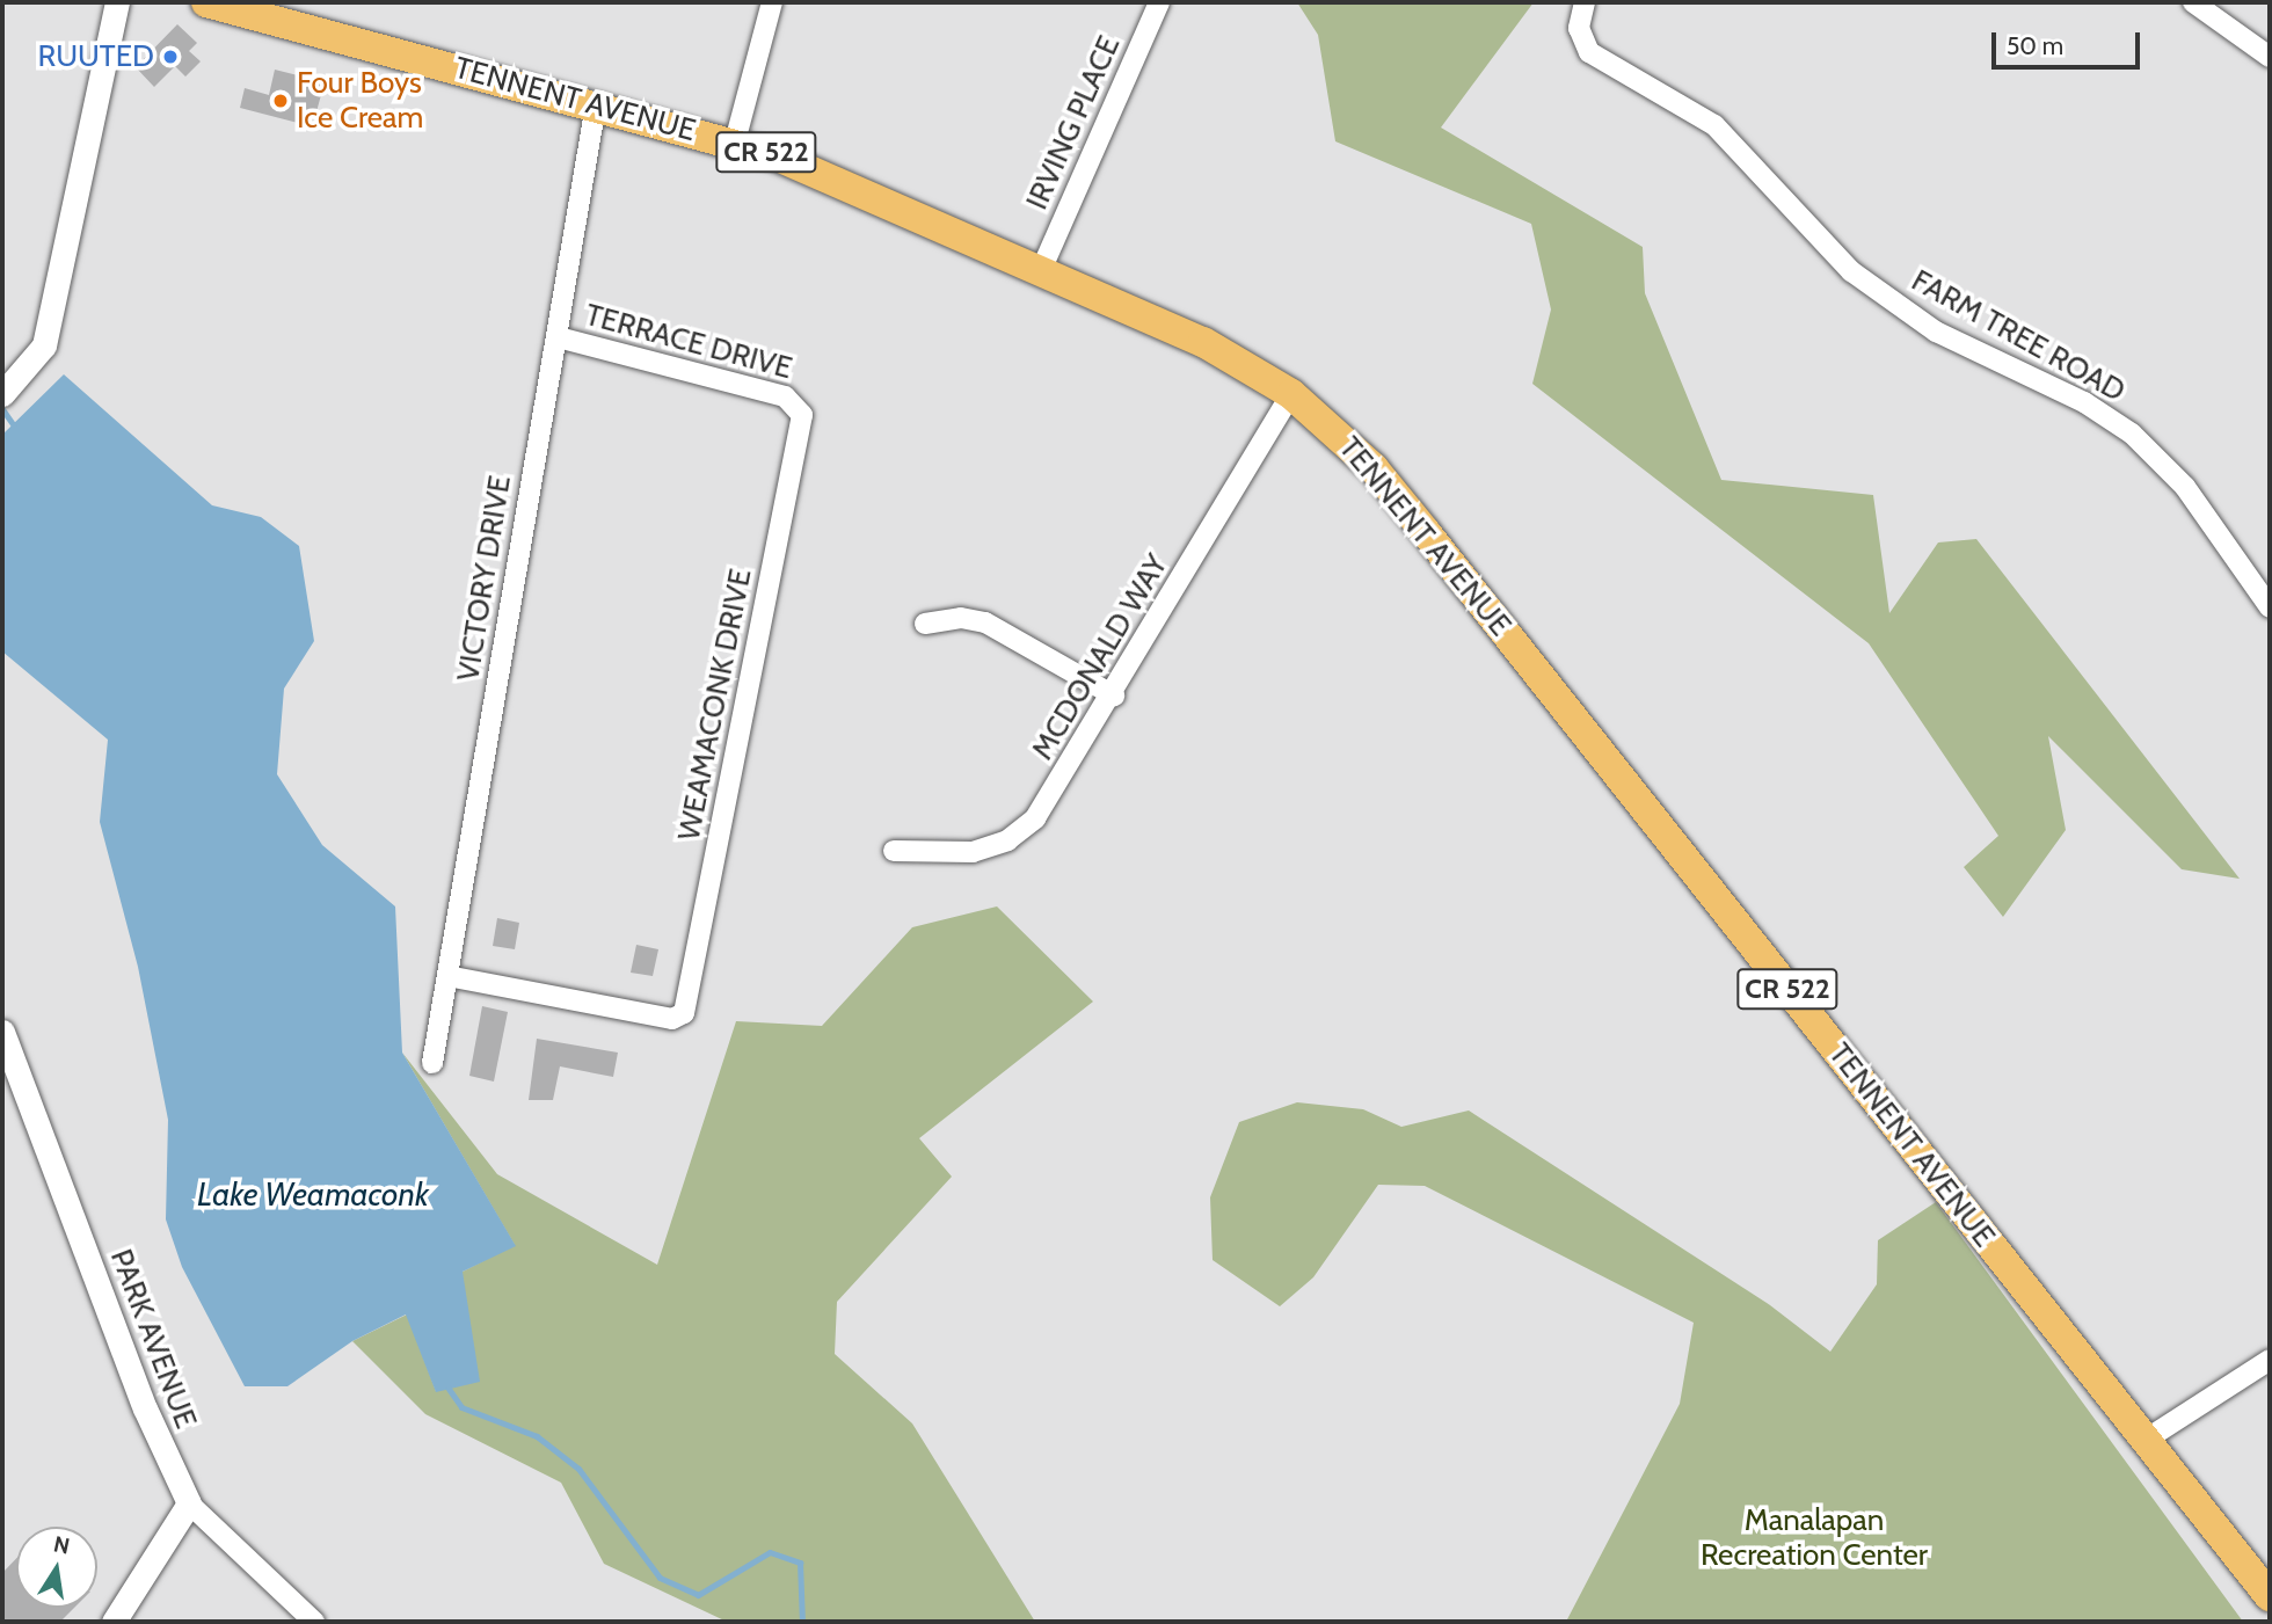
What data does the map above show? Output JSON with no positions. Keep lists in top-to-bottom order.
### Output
{
  "streets": {
    "main road": ["TENNENT AVENUE", "CR 522"],
    "street": [
      "IRVING PLACE",
      "FARM TREE ROAD",
      "TERRACE DRIVE",
      "VICTORY DRIVE",
      "MCDONALD WAY",
      "WEAMACONK DRIVE",
      "PARK AVENUE"
    ]
  },
  "crossings": [
    ["TENNENT AVENUE", "IRVING PLACE"],
    ["TENNENT AVENUE", "VICTORY DRIVE"],
    ["TENNENT AVENUE", "MCDONALD WAY"],
    ["TERRACE DRIVE", "VICTORY DRIVE"],
    ["TERRACE DRIVE", "WEAMACONK DRIVE"],
    ["VICTORY DRIVE", "WEAMACONK DRIVE"]
  ],
  "water": ["Lake Weamaconk"],
  "parks": ["Manalapan Recreation Center"],
  "places": ["RUUTED", "Four Boys Ice Cream"],
  "scale_bar": "50 m",
  "north": "top"
}
